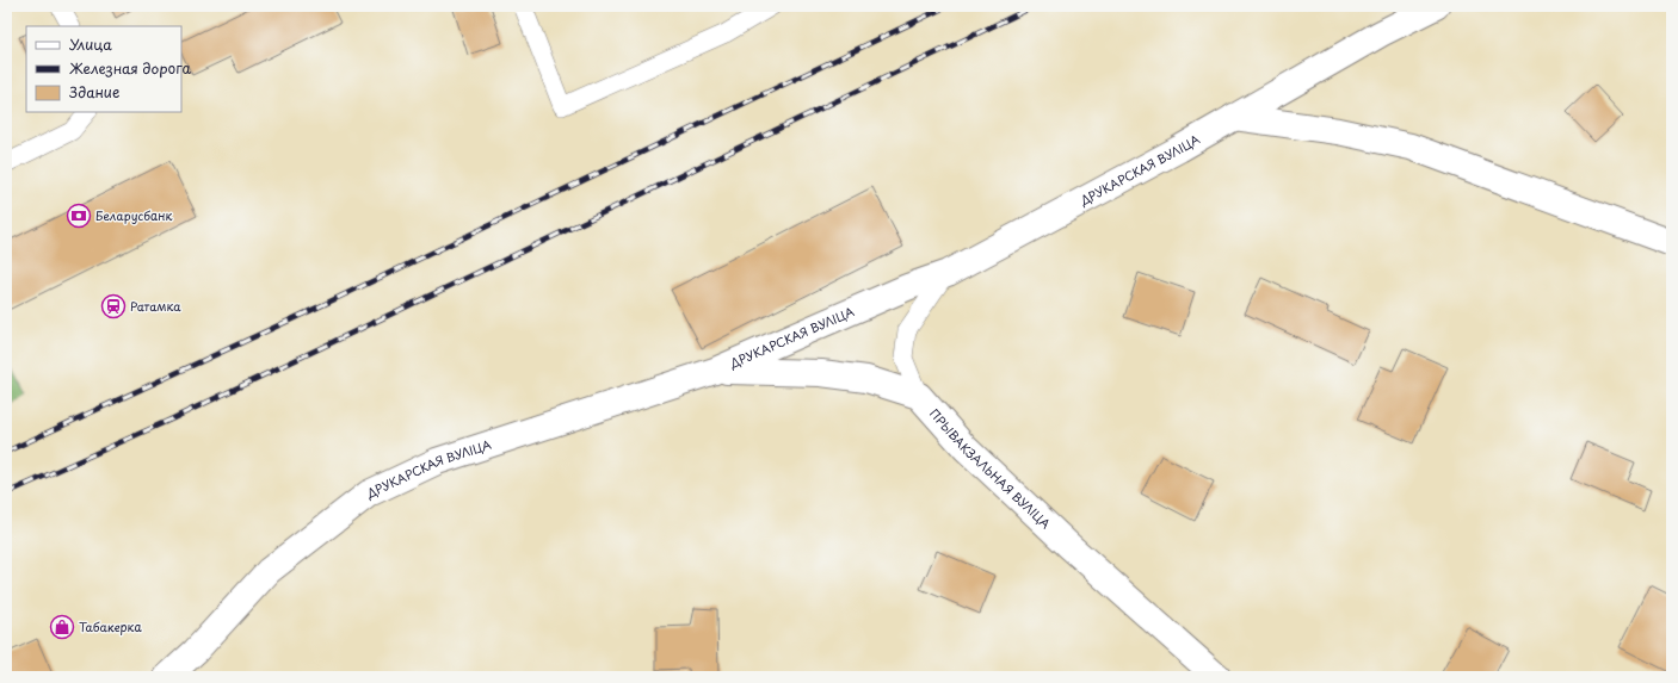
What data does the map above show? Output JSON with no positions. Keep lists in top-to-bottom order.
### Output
{
  "streets": {
    "street": ["ДРУКАРСКАЯ ВУЛІЦА", "ПРЫВАКЗАЛЬНАЯ ВУЛІЦА"]
  },
  "places": {
    "bank": ["Беларусбанк"],
    "station": ["Ратамка"],
    "shop": ["Табакерка"]
  },
  "legend": ["Улица", "Железная дорога", "Здание"]
}
